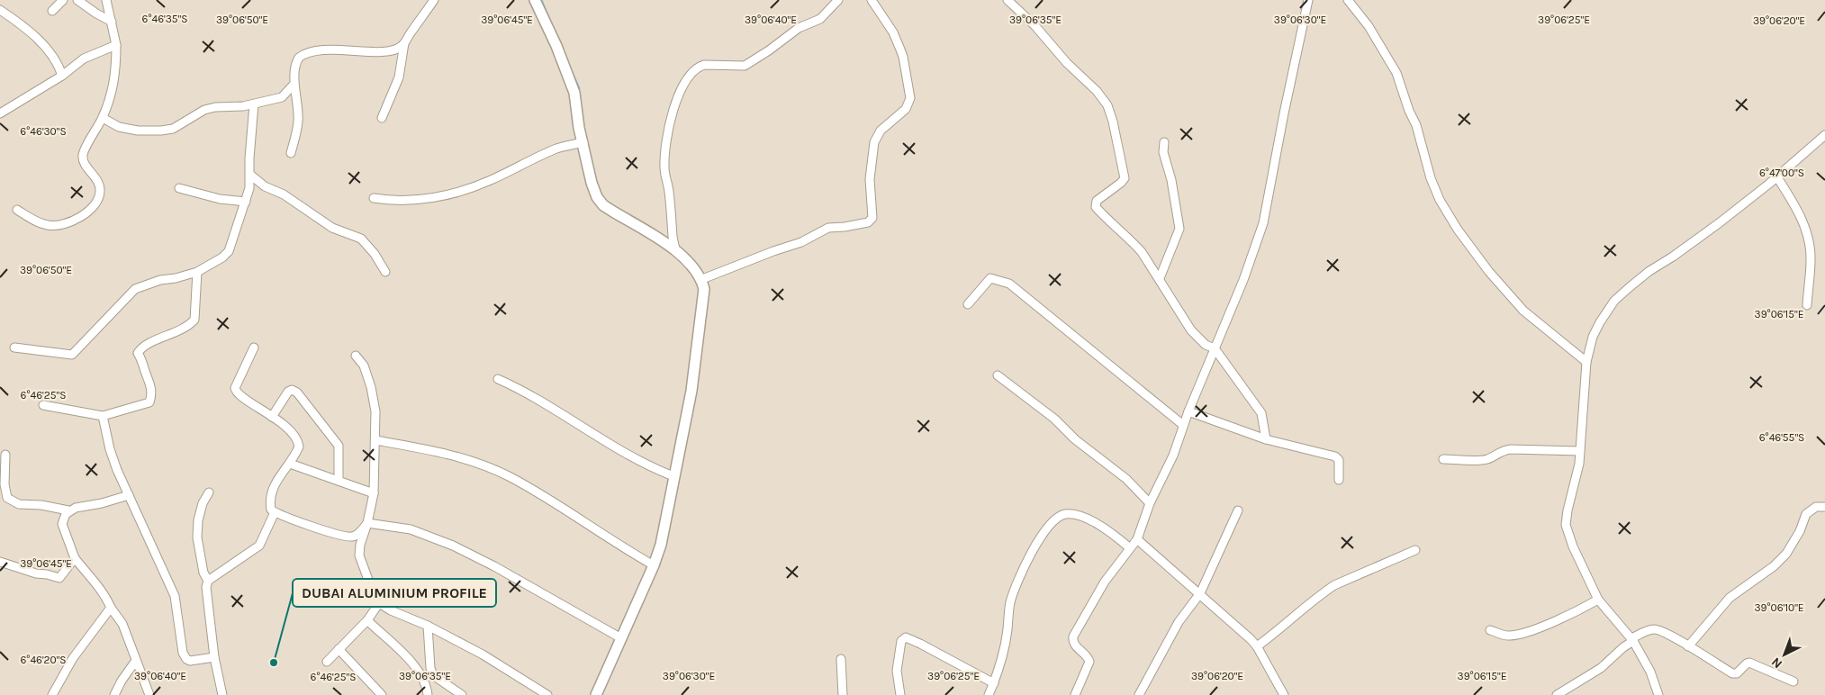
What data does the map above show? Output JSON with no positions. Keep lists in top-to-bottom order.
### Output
{
  "places": ["DUBAI ALUMINIUM PROFILE"],
  "north": "bottom left",
  "coordinates": [
    "6°46'35\"S",
    "39°06'50\"E",
    "39°06'45\"E",
    "39°06'40\"E",
    "39°06'30\"E",
    "39°06'25\"E",
    "39°06'35\"E",
    "39°06'20\"E",
    "6°46'30\"S",
    "6°47'00\"S",
    "39°06'15\"E",
    "6°46'25\"S",
    "6°46'55\"S",
    "39°06'10\"E",
    "6°46'20\"S"
  ]
}
